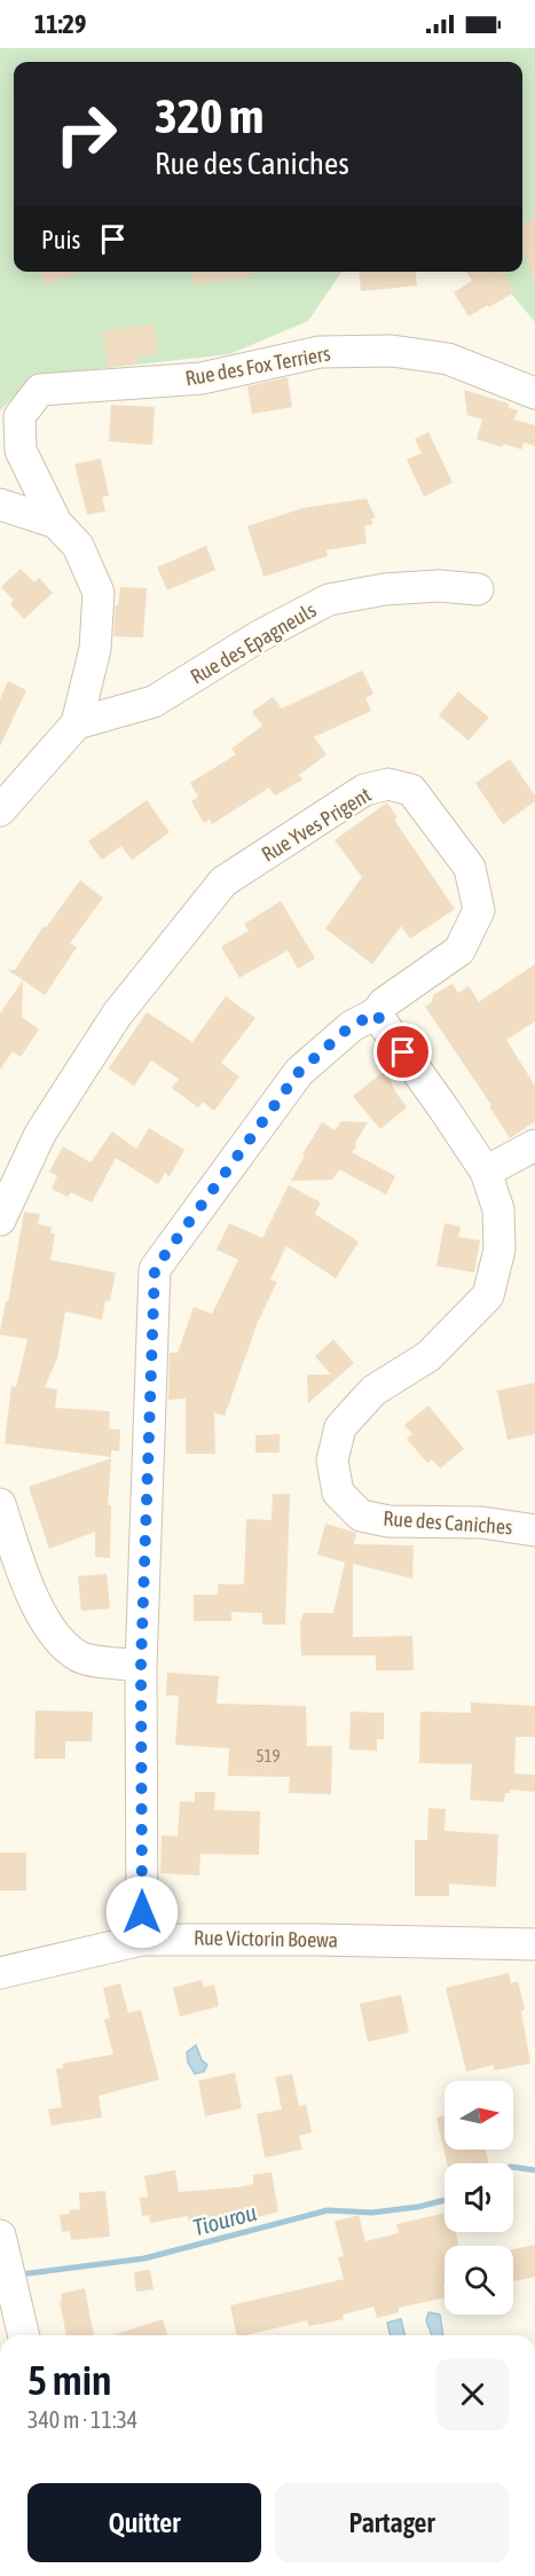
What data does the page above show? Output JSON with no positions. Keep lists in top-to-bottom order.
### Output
{
  "streets": {
    "street": [
      "Rue des Fox Terriers",
      "Rue des Epagneuls",
      "Rue Yves Prigent",
      "Rue des Caniches",
      "Rue Victorin Boewa"
    ]
  },
  "crossings": [
    ["Rue Yves Prigent", "Rue des Caniches"],
    ["Rue Yves Prigent", "Rue Victorin Boewa"]
  ],
  "water": ["Tiourou"],
  "house_numbers": ["519"],
  "north": "right",
  "page": {
    "status": "11:29",
    "turn": ["320 m", "Rue des Caniches"],
    "then": "Puis",
    "heading": ["5 min", "340 m · 11:34"],
    "buttons": ["Quitter", "Partager"]
  }
}
